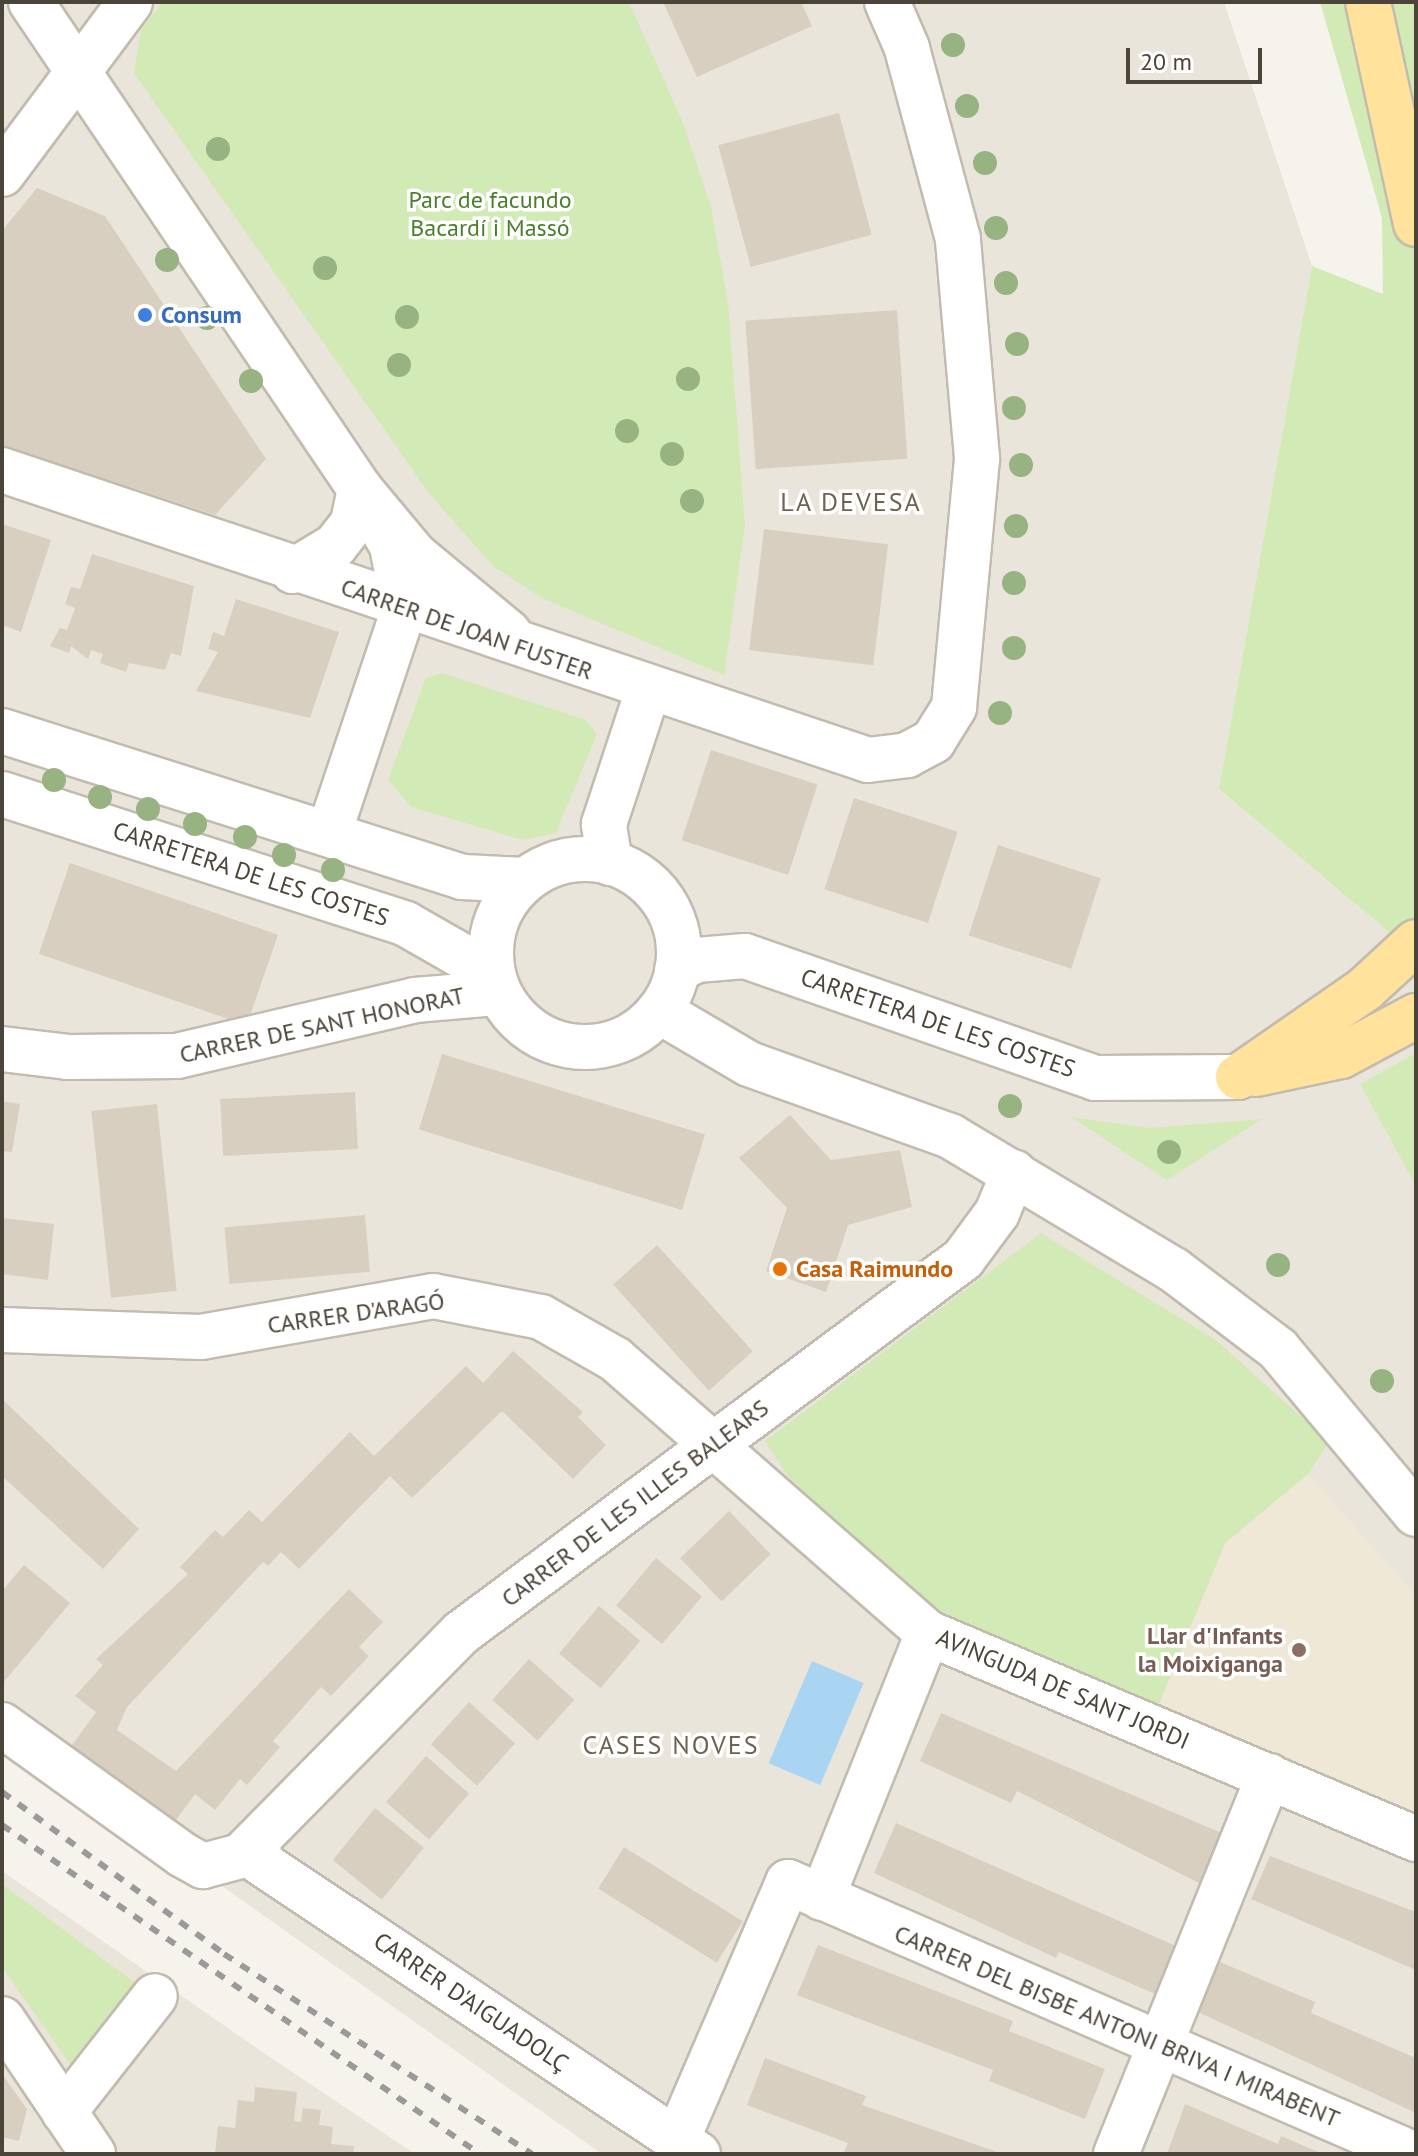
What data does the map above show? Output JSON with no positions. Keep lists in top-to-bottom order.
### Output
{
  "streets": {
    "street": [
      "CARRER DE JOAN FUSTER",
      "CARRETERA DE LES COSTES",
      "CARRER DE SANT HONORAT",
      "CARRER D'ARAGÓ",
      "CARRER DE LES ILLES BALEARS",
      "AVINGUDA DE SANT JORDI",
      "CARRER D'AIGUADOLÇ",
      "CARRER DEL BISBE ANTONI BRIVA I MIRABENT"
    ]
  },
  "crossings": [
    ["CARRETERA DE LES COSTES", "CARRER DE SANT HONORAT"],
    ["CARRER D'ARAGÓ", "CARRER DE LES ILLES BALEARS"],
    ["CARRER D'ARAGÓ", "AVINGUDA DE SANT JORDI"],
    ["CARRER DE LES ILLES BALEARS", "AVINGUDA DE SANT JORDI"],
    ["CARRER DE LES ILLES BALEARS", "CARRER D'AIGUADOLÇ"],
    ["CARRER D'AIGUADOLÇ", "CARRER DEL BISBE ANTONI BRIVA I MIRABENT"]
  ],
  "districts": ["LA DEVESA", "CASES NOVES"],
  "parks": ["Parc de facundo Bacardí i Massó"],
  "places": ["Consum", "Casa Raimundo", "Llar d'Infants la Moixiganga"],
  "scale_bar": "20 m"
}
